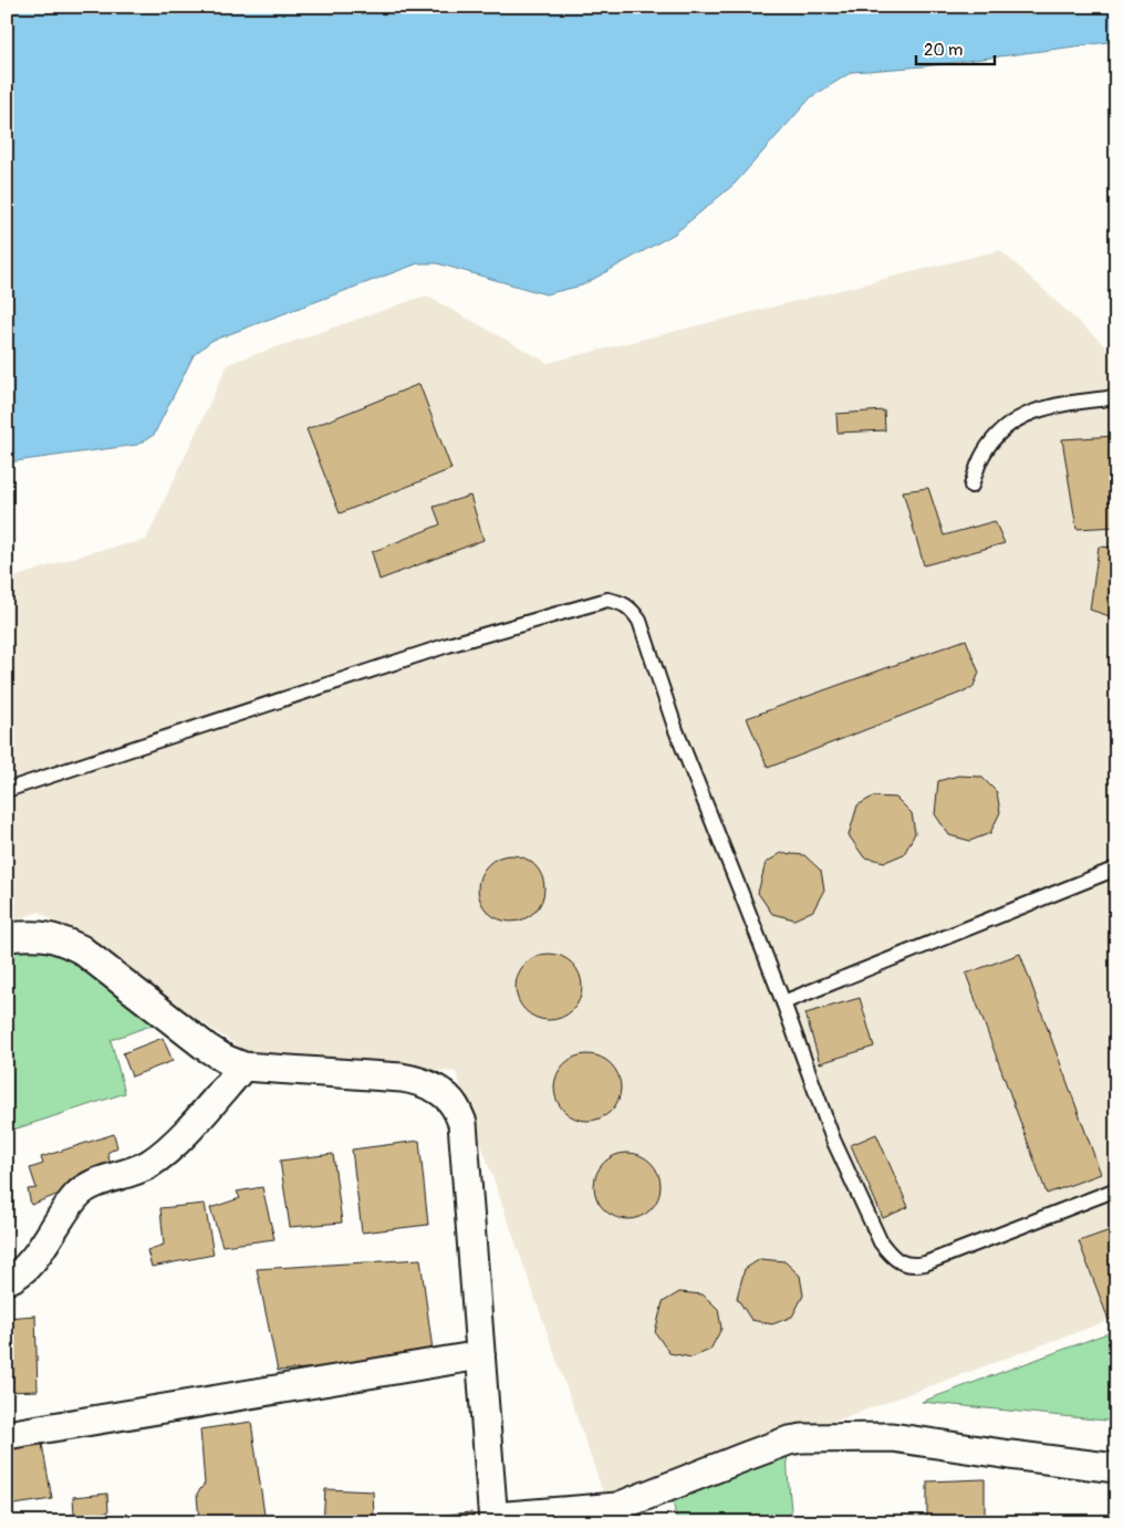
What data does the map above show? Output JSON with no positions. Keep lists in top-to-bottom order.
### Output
{
  "scale_bar": "20 m"
}
